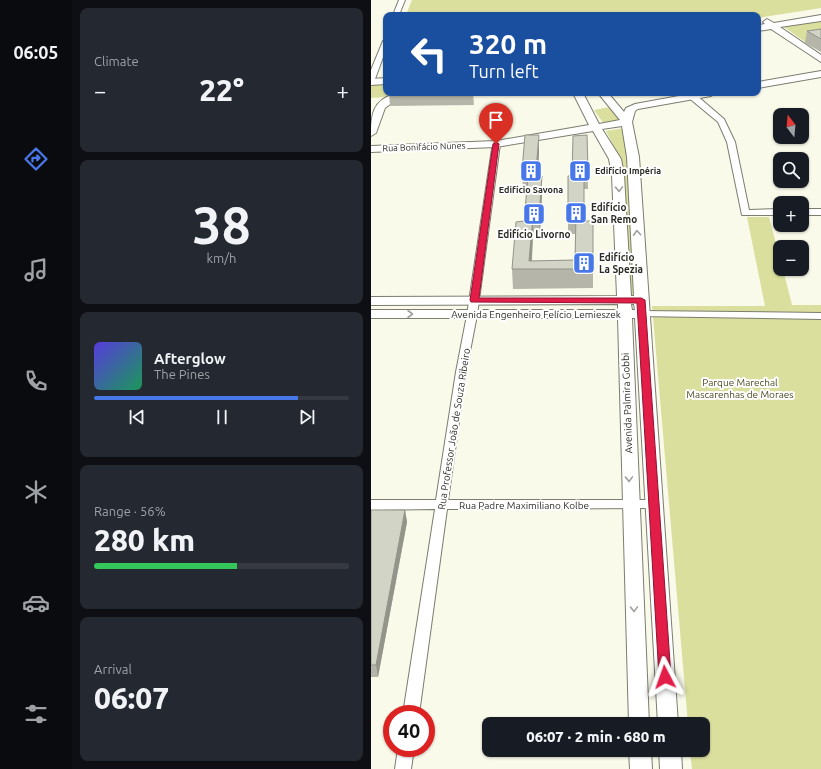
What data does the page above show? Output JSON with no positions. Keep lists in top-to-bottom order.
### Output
{
  "streets": {
    "street": [
      "Rua Bonifácio Nunes",
      "Avenida Engenheiro Felício Lemieszek",
      "Avenida Palmira Gobbi",
      "Rua Professor João de Souza Ribeiro",
      "Rua Padre Maximiliano Kolbe"
    ]
  },
  "crossings": [
    ["Rua Bonifácio Nunes", "Avenida Palmira Gobbi"],
    ["Rua Bonifácio Nunes", "Rua Professor João de Souza Ribeiro"],
    ["Avenida Engenheiro Felício Lemieszek", "Avenida Palmira Gobbi"],
    ["Avenida Engenheiro Felício Lemieszek", "Rua Professor João de Souza Ribeiro"],
    ["Avenida Palmira Gobbi", "Rua Padre Maximiliano Kolbe"],
    ["Rua Professor João de Souza Ribeiro", "Rua Padre Maximiliano Kolbe"]
  ],
  "parks": ["Parque Marechal Mascarenhas de Moraes"],
  "places": {
    "building": [
      "Edifício Savona",
      "Edifício Impéria",
      "Edifício San Remo",
      "Edifício Livorno",
      "Edifício La Spezia"
    ]
  },
  "north": "top",
  "page": {
    "tabs": "06:05",
    "tile": [
      "Climate",
      ["38", "km/h"],
      ["Range · 56%", "280 km"],
      ["Arrival", "06:07"]
    ],
    "turn": ["320 m", "Turn left"],
    "heat": ["−", "22°", "+"],
    "map_buttons": ["+", "−"],
    "song": ["Afterglow", "The Pines"],
    "limit": "40",
    "trip": "06:07 · 2 min · 680 m"
  }
}
